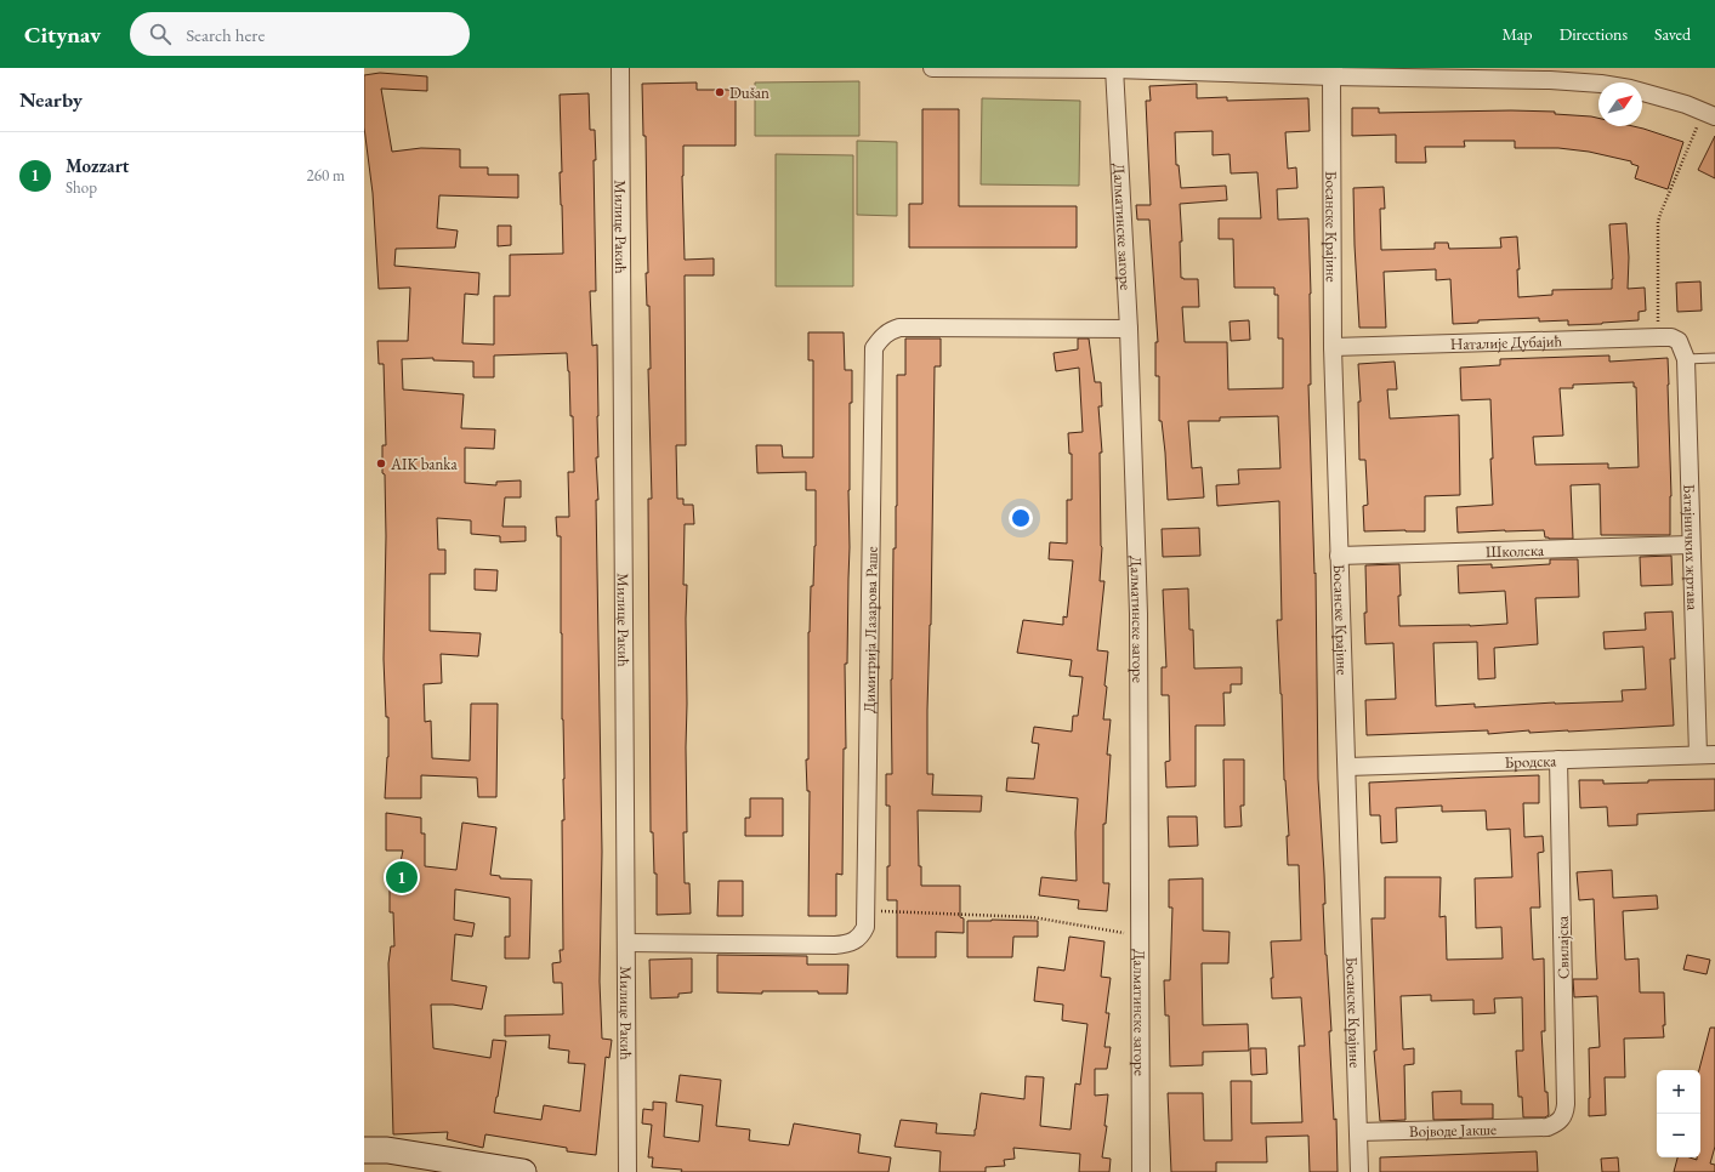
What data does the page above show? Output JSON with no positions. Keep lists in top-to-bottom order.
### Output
{
  "streets": {
    "street": [
      "Милице Ракић",
      "Далматинске загоре",
      "Босанске Крајине",
      "Наталије Дубајић",
      "Батајничких жртава",
      "Школска",
      "Димитрија Лазарова Раше",
      "Бродска",
      "Свилајска",
      "Војводе Јакше"
    ]
  },
  "crossings": [
    ["Милице Ракић", "Димитрија Лазарова Раше"],
    ["Далматинске загоре", "Димитрија Лазарова Раше"],
    ["Босанске Крајине", "Наталије Дубајић"],
    ["Босанске Крајине", "Школска"],
    ["Босанске Крајине", "Бродска"],
    ["Босанске Крајине", "Војводе Јакше"],
    ["Наталије Дубајић", "Батајничких жртава"],
    ["Батајничких жртава", "Школска"],
    ["Батајничких жртава", "Бродска"],
    ["Бродска", "Свилајска"],
    ["Свилајска", "Војводе Јакше"]
  ],
  "places": ["Dušan", "AIK banka"],
  "north": "top right",
  "page": {
    "header": "Citynav",
    "search": "Search here",
    "nav": ["Map", "Directions", "Saved"],
    "heading": "Nearby",
    "list": [
      {
        "mark": "1",
        "name": "Mozzart",
        "note": "Shop",
        "value": "260 m"
      }
    ],
    "pins": "1",
    "map_buttons": ["+", "−"]
  }
}
